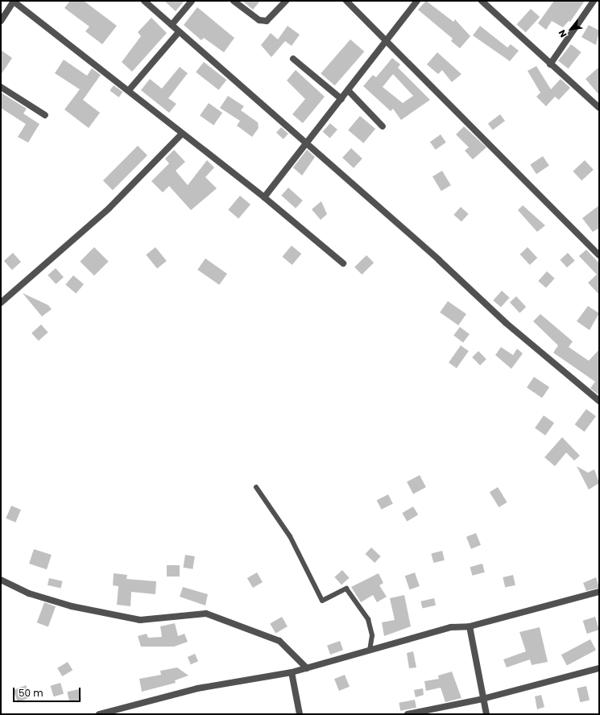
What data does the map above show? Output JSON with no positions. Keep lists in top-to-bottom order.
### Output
{
  "scale_bar": "50 m",
  "north": "bottom left"
}
